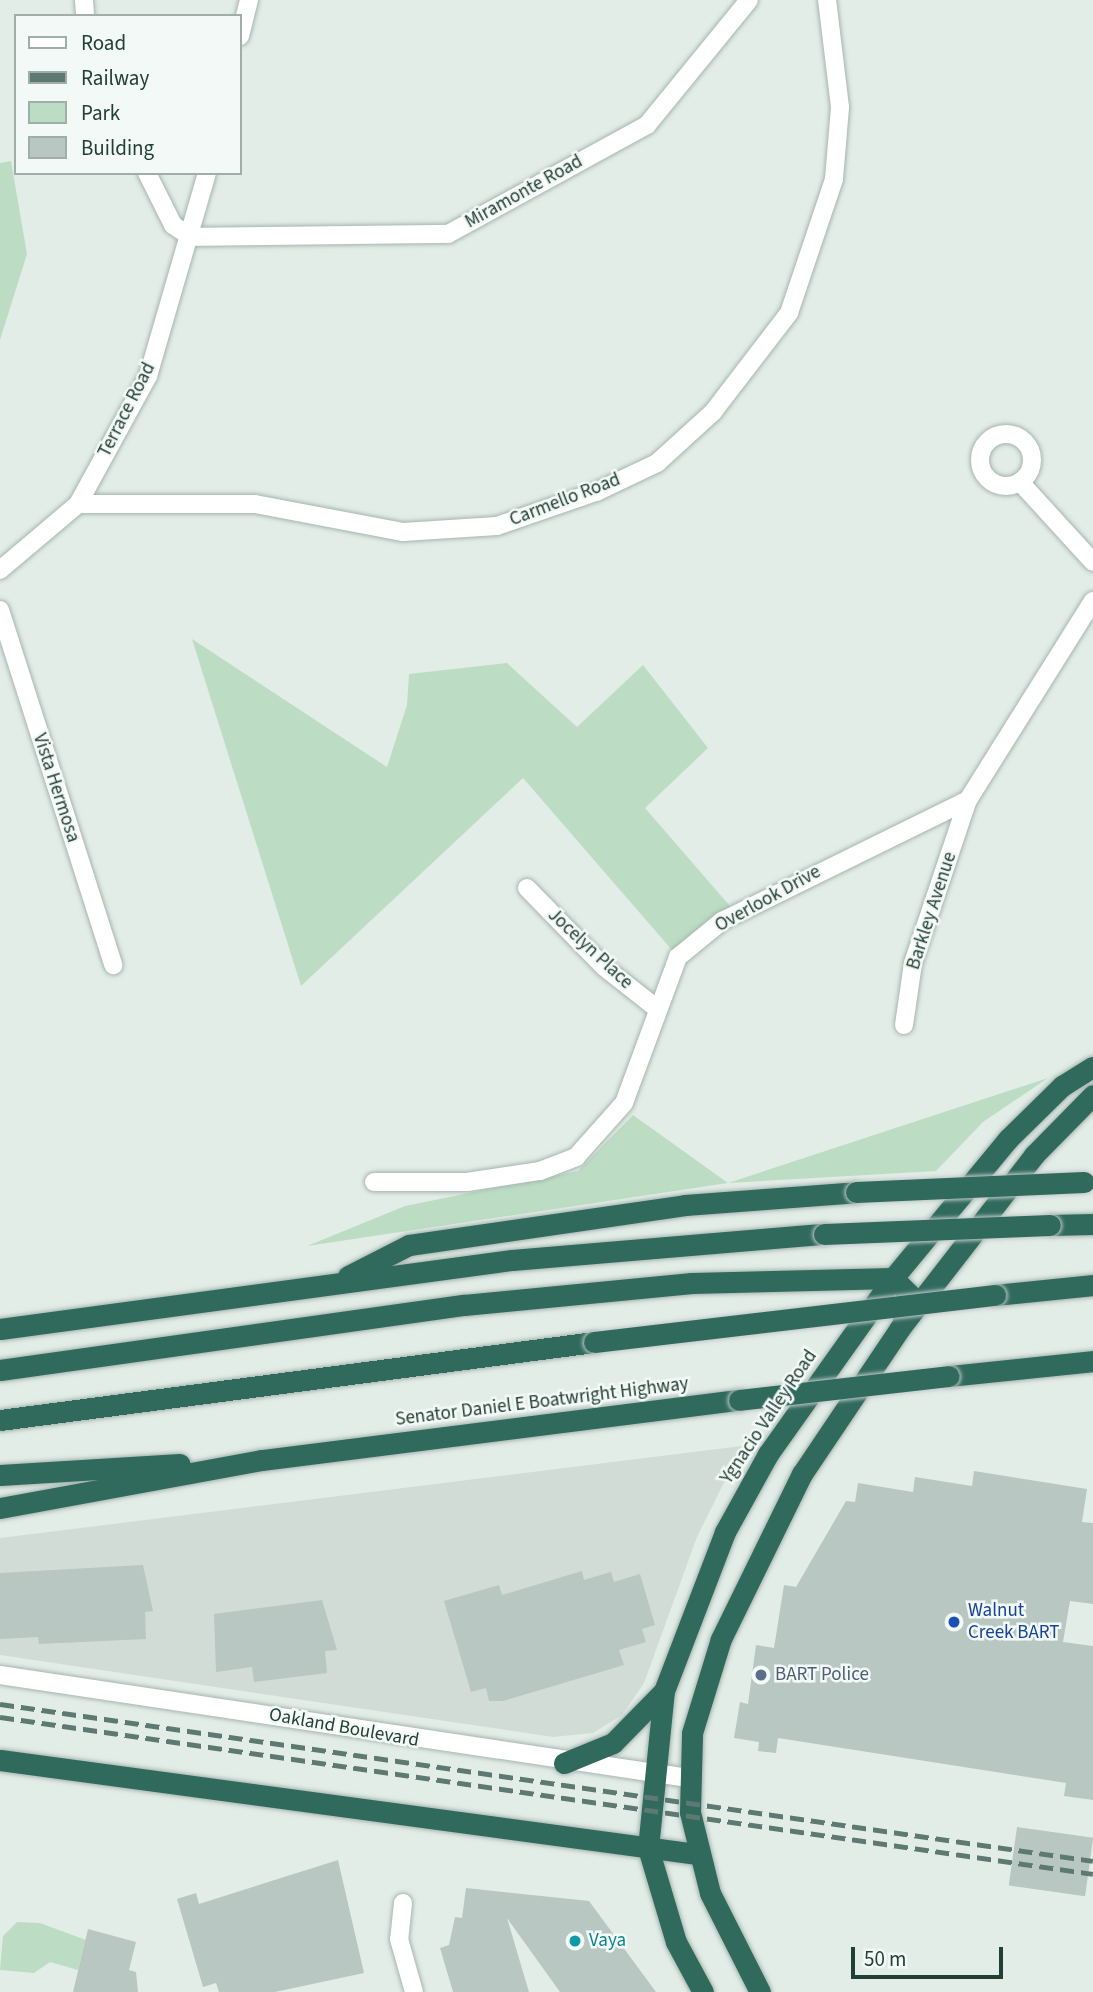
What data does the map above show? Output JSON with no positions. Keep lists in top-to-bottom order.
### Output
{
  "streets": {
    "highway": ["Senator Daniel E Boatwright Highway", "Ygnacio Valley Road"],
    "street": [
      "Miramonte Road",
      "Terrace Road",
      "Carmello Road",
      "Vista Hermosa",
      "Overlook Drive",
      "Barkley Avenue",
      "Jocelyn Place",
      "Oakland Boulevard"
    ]
  },
  "crossings": [
    ["Miramonte Road", "Terrace Road"],
    ["Terrace Road", "Carmello Road"],
    ["Overlook Drive", "Barkley Avenue"],
    ["Overlook Drive", "Jocelyn Place"],
    ["Ygnacio Valley Road", "Oakland Boulevard"]
  ],
  "places": ["Walnut Creek BART", "BART Police", "Vaya"],
  "legend": [
    "Road",
    "Railway",
    "Park",
    "Building"
  ],
  "scale_bar": "50 m"
}
